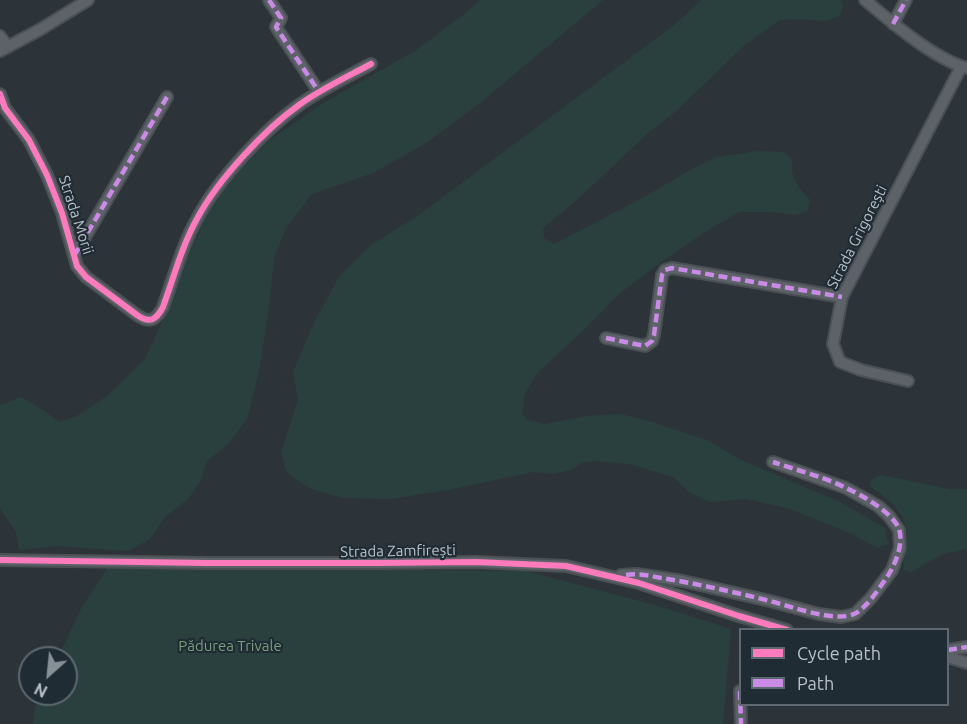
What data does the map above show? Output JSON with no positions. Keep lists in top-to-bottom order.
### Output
{
  "streets": {
    "street": ["Strada Morii", "Strada Grigorești", "Strada Zamfirești"]
  },
  "parks": ["Pădurea Trivale"],
  "legend": ["Cycle path", "Path"],
  "north": "bottom left"
}
